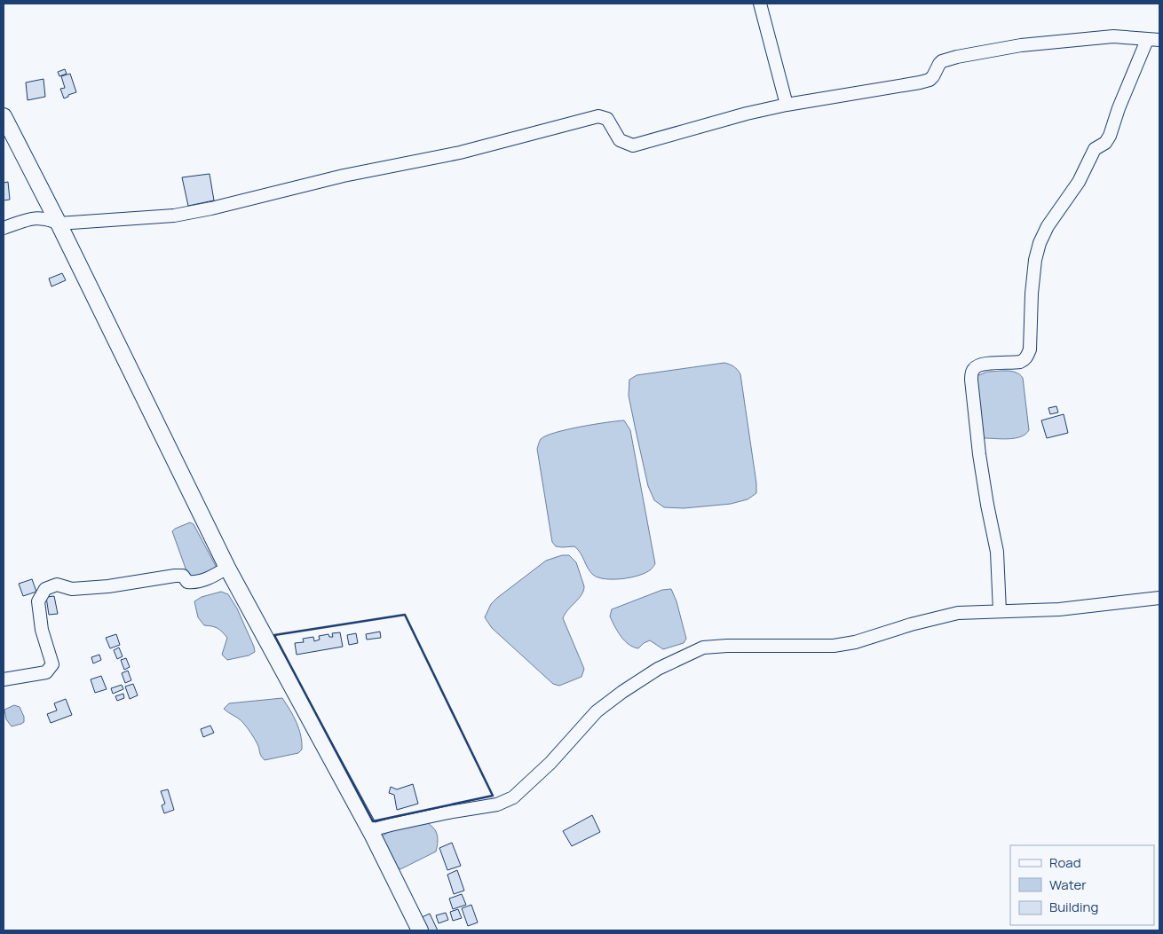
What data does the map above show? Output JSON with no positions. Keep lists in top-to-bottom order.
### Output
{
  "legend": ["Road", "Water", "Building"]
}
